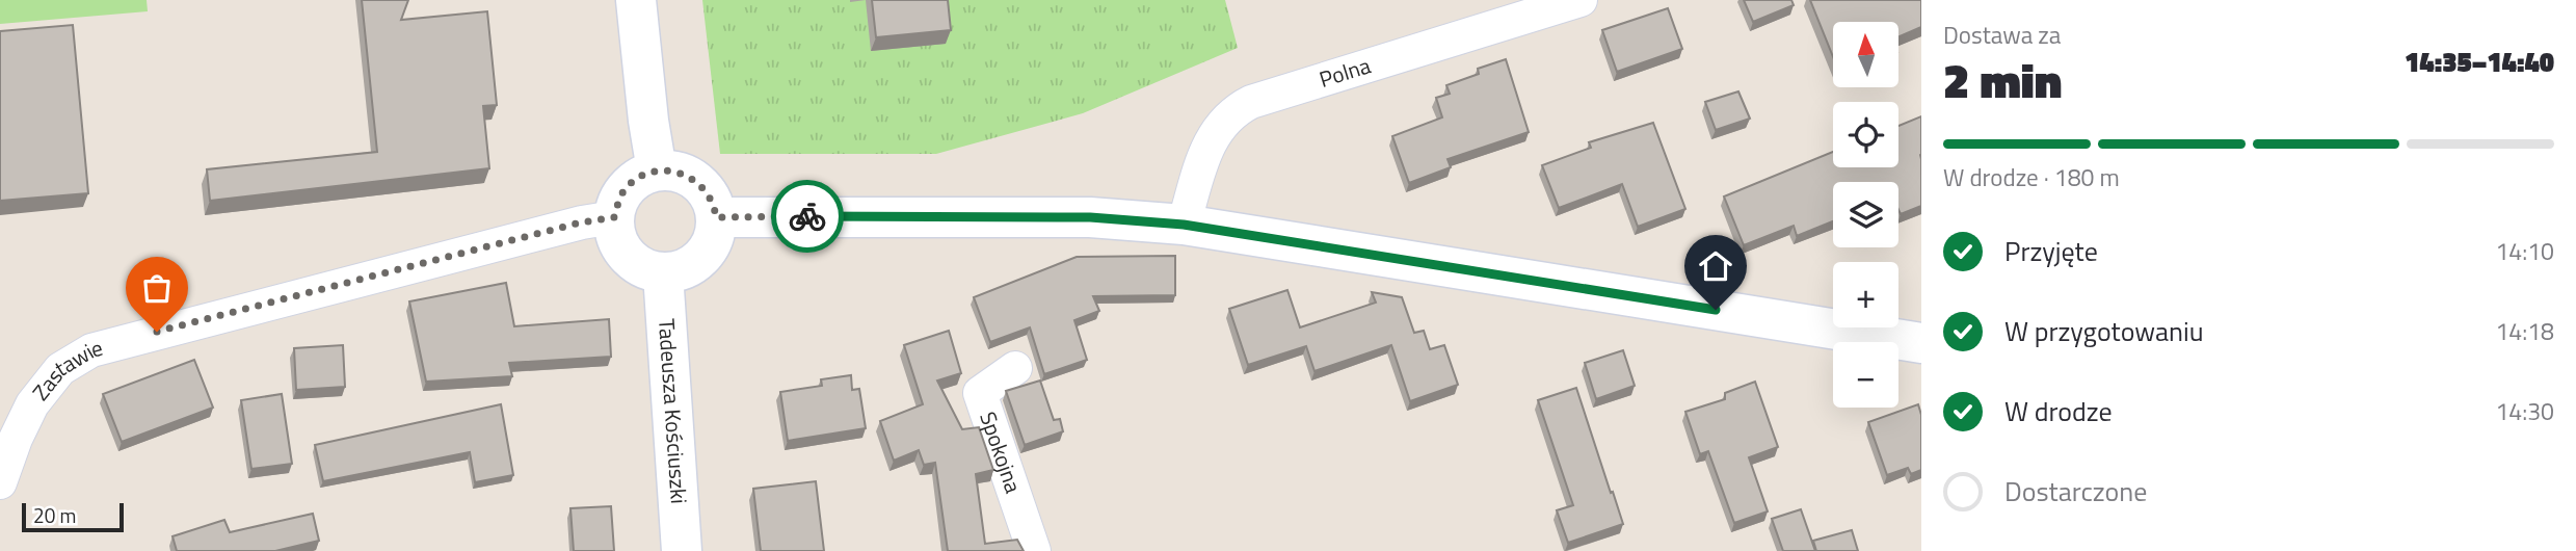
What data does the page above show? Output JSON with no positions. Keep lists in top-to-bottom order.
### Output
{
  "streets": {
    "street": [
      "Polna",
      "Zastawie",
      "Tadeusza Kościuszki",
      "Spokojna"
    ]
  },
  "crossings": [
    ["Zastawie", "Tadeusza Kościuszki"]
  ],
  "scale_bar": "20 m",
  "north": "top",
  "page": {
    "heading": ["2 min", "Dostawa za", "14:35–14:40"],
    "map_buttons": ["+", "−"],
    "bar": "W drodze · 180 m",
    "list": [
      ["Przyjęte", "14:10"],
      ["W przygotowaniu", "14:18"],
      ["W drodze", "14:30"],
      "Dostarczone"
    ],
    "scale": "20 m"
  }
}
